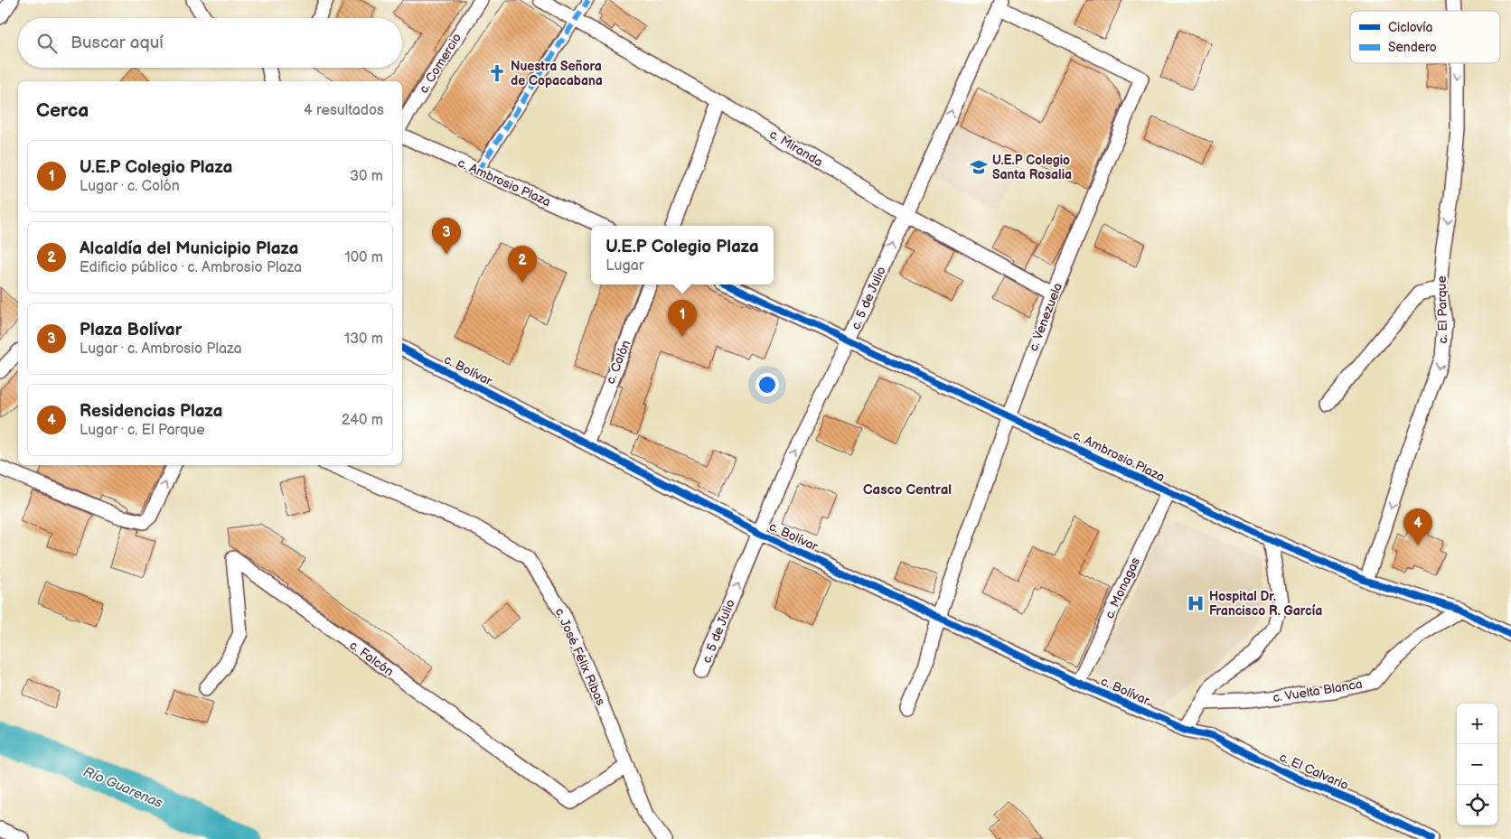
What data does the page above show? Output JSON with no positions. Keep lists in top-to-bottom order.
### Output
{
  "streets": {
    "street": [
      "c. Comercio",
      "c. Miranda",
      "c. Ambrosio Plaza",
      "c. 5 de Julio",
      "c. El Parque",
      "c. Venezuela",
      "c. Colón",
      "c. Bolívar",
      "c. Monagas",
      "c. José Félix Ribas",
      "c. Falcón",
      "c. Vuelta Blanca",
      "c. El Calvario"
    ]
  },
  "crossings": [
    ["c. Miranda", "c. 5 de Julio"],
    ["c. Miranda", "c. Venezuela"],
    ["c. Ambrosio Plaza", "c. 5 de Julio"],
    ["c. Ambrosio Plaza", "c. El Parque"],
    ["c. Ambrosio Plaza", "c. Venezuela"],
    ["c. Ambrosio Plaza", "c. Monagas"],
    ["c. Ambrosio Plaza", "c. Vuelta Blanca"],
    ["c. 5 de Julio", "c. Venezuela"],
    ["c. 5 de Julio", "c. Bolívar"],
    ["c. Venezuela", "c. Bolívar"],
    ["c. Colón", "c. Bolívar"],
    ["c. Bolívar", "c. Monagas"],
    ["c. Bolívar", "c. El Calvario"],
    ["c. José Félix Ribas", "c. Falcón"]
  ],
  "one_way": ["c. 5 de Julio", "c. El Parque"],
  "districts": ["Casco Central"],
  "water": ["Río Guarenas"],
  "places": {
    "church": ["Nuestra Señora de Copacabana"],
    "school or university": ["U.E.P Colegio Santa Rosalia"],
    "hospital": ["Hospital Dr. Francisco R. García"]
  },
  "legend": ["Ciclovía", "Sendero"],
  "page": {
    "search": "Buscar aquí",
    "heading": ["Cerca", "4 resultados"],
    "list": [
      {
        "mark": "1",
        "name": "U.E.P Colegio Plaza",
        "note": "Lugar · c. Colón",
        "value": "30 m"
      },
      {
        "mark": "2",
        "name": "Alcaldía del Municipio Plaza",
        "note": "Edificio público · c. Ambrosio Plaza",
        "value": "100 m"
      },
      {
        "mark": "3",
        "name": "Plaza Bolívar",
        "note": "Lugar · c. Ambrosio Plaza",
        "value": "130 m"
      },
      {
        "mark": "4",
        "name": "Residencias Plaza",
        "note": "Lugar · c. El Parque",
        "value": "240 m"
      }
    ],
    "pins": [
      "3",
      "2",
      "1",
      "4"
    ],
    "popup": ["U.E.P Colegio Plaza", "Lugar"],
    "map_buttons": ["+", "−"]
  }
}
